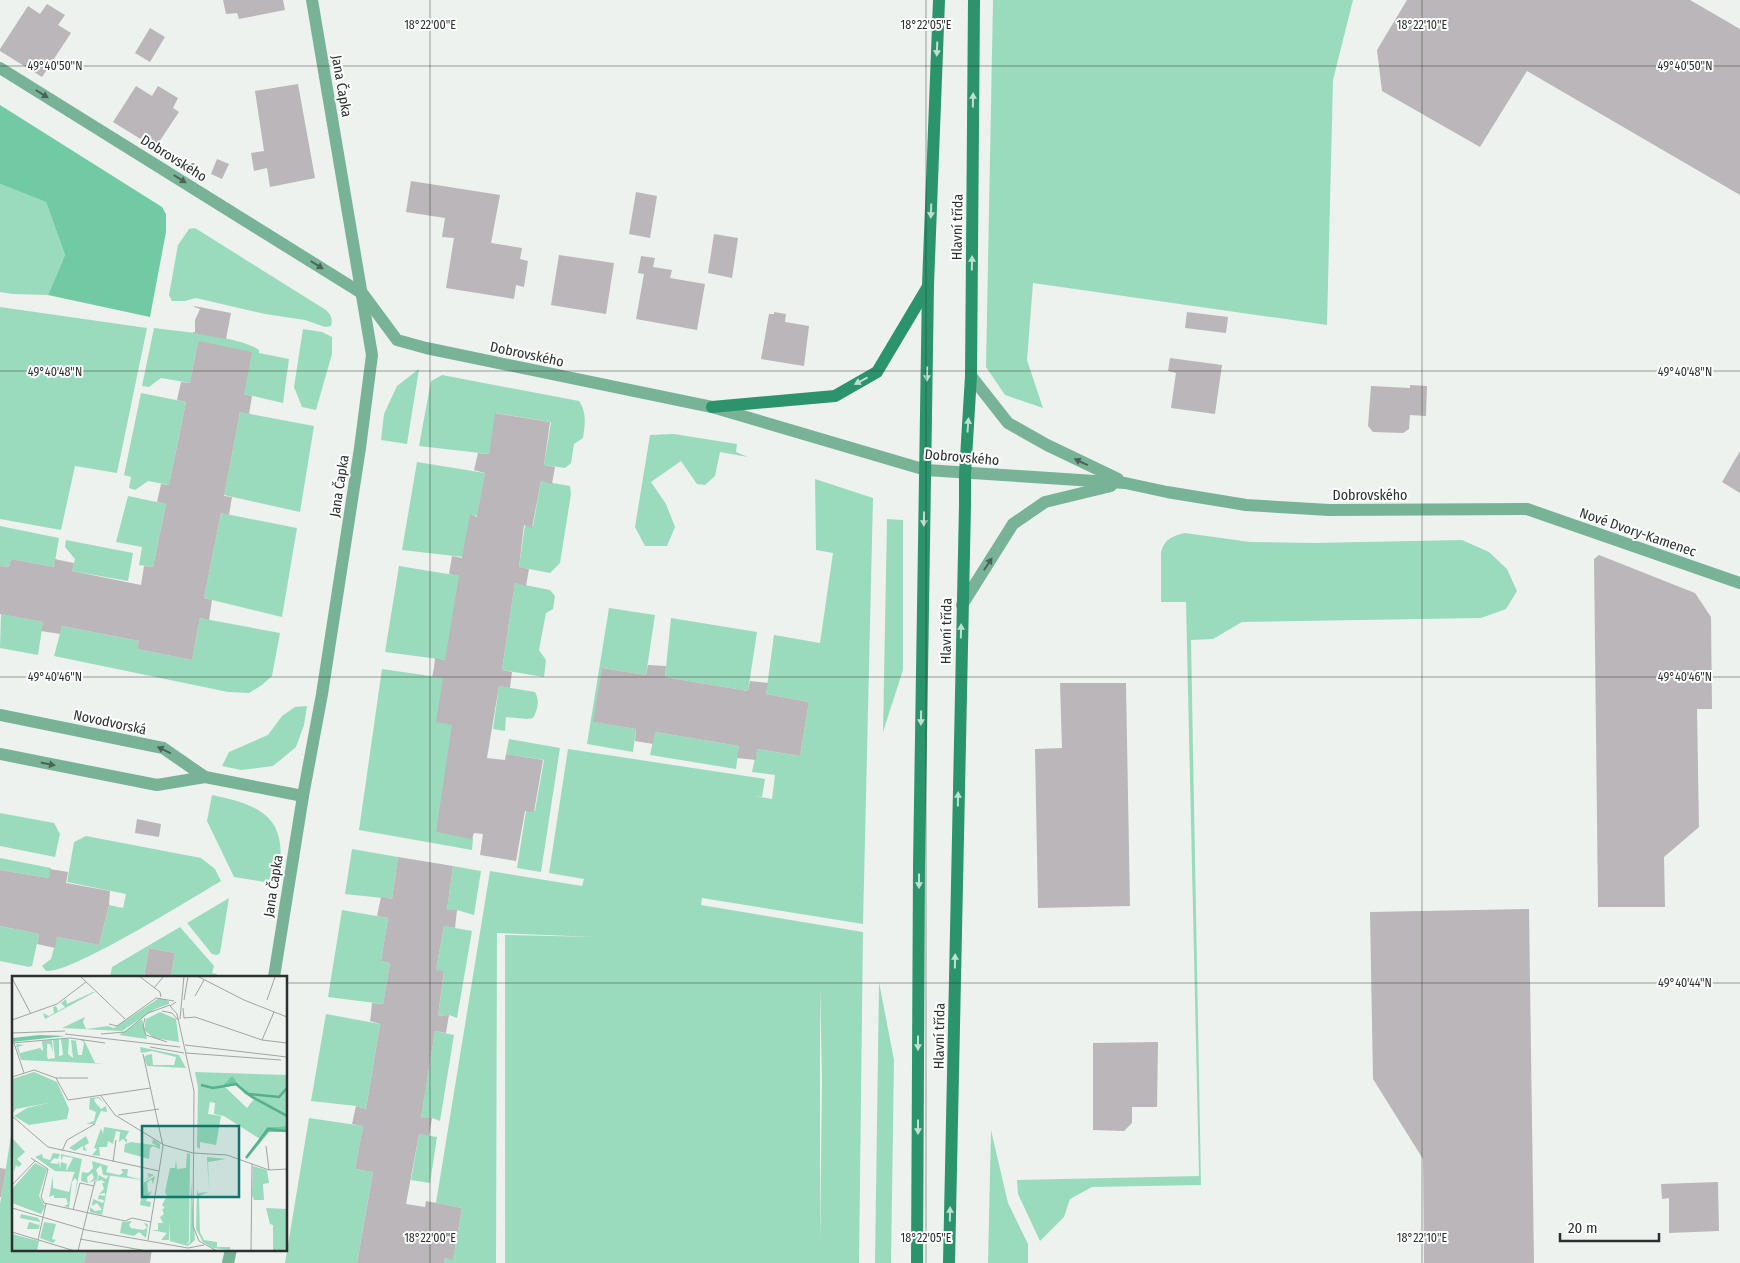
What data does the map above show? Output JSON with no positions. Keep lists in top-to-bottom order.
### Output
{
  "streets": {
    "main road": ["Hlavní třída"],
    "street": [
      "Jana Čapka",
      "Dobrovského",
      "Nové Dvory-Kamenec",
      "Novodvorská"
    ]
  },
  "crossings": [
    ["Jana Čapka", "Dobrovského"],
    ["Jana Čapka", "Novodvorská"],
    ["Dobrovského", "Hlavní třída"],
    ["Dobrovského", "Nové Dvory-Kamenec"]
  ],
  "scale_bar": "20 m",
  "coordinates": [
    "18°22'00\"E",
    "18°22'05\"E",
    "18°22'10\"E",
    "49°40'50\"N",
    "49°40'48\"N",
    "49°40'46\"N",
    "49°40'44\"N"
  ]
}
